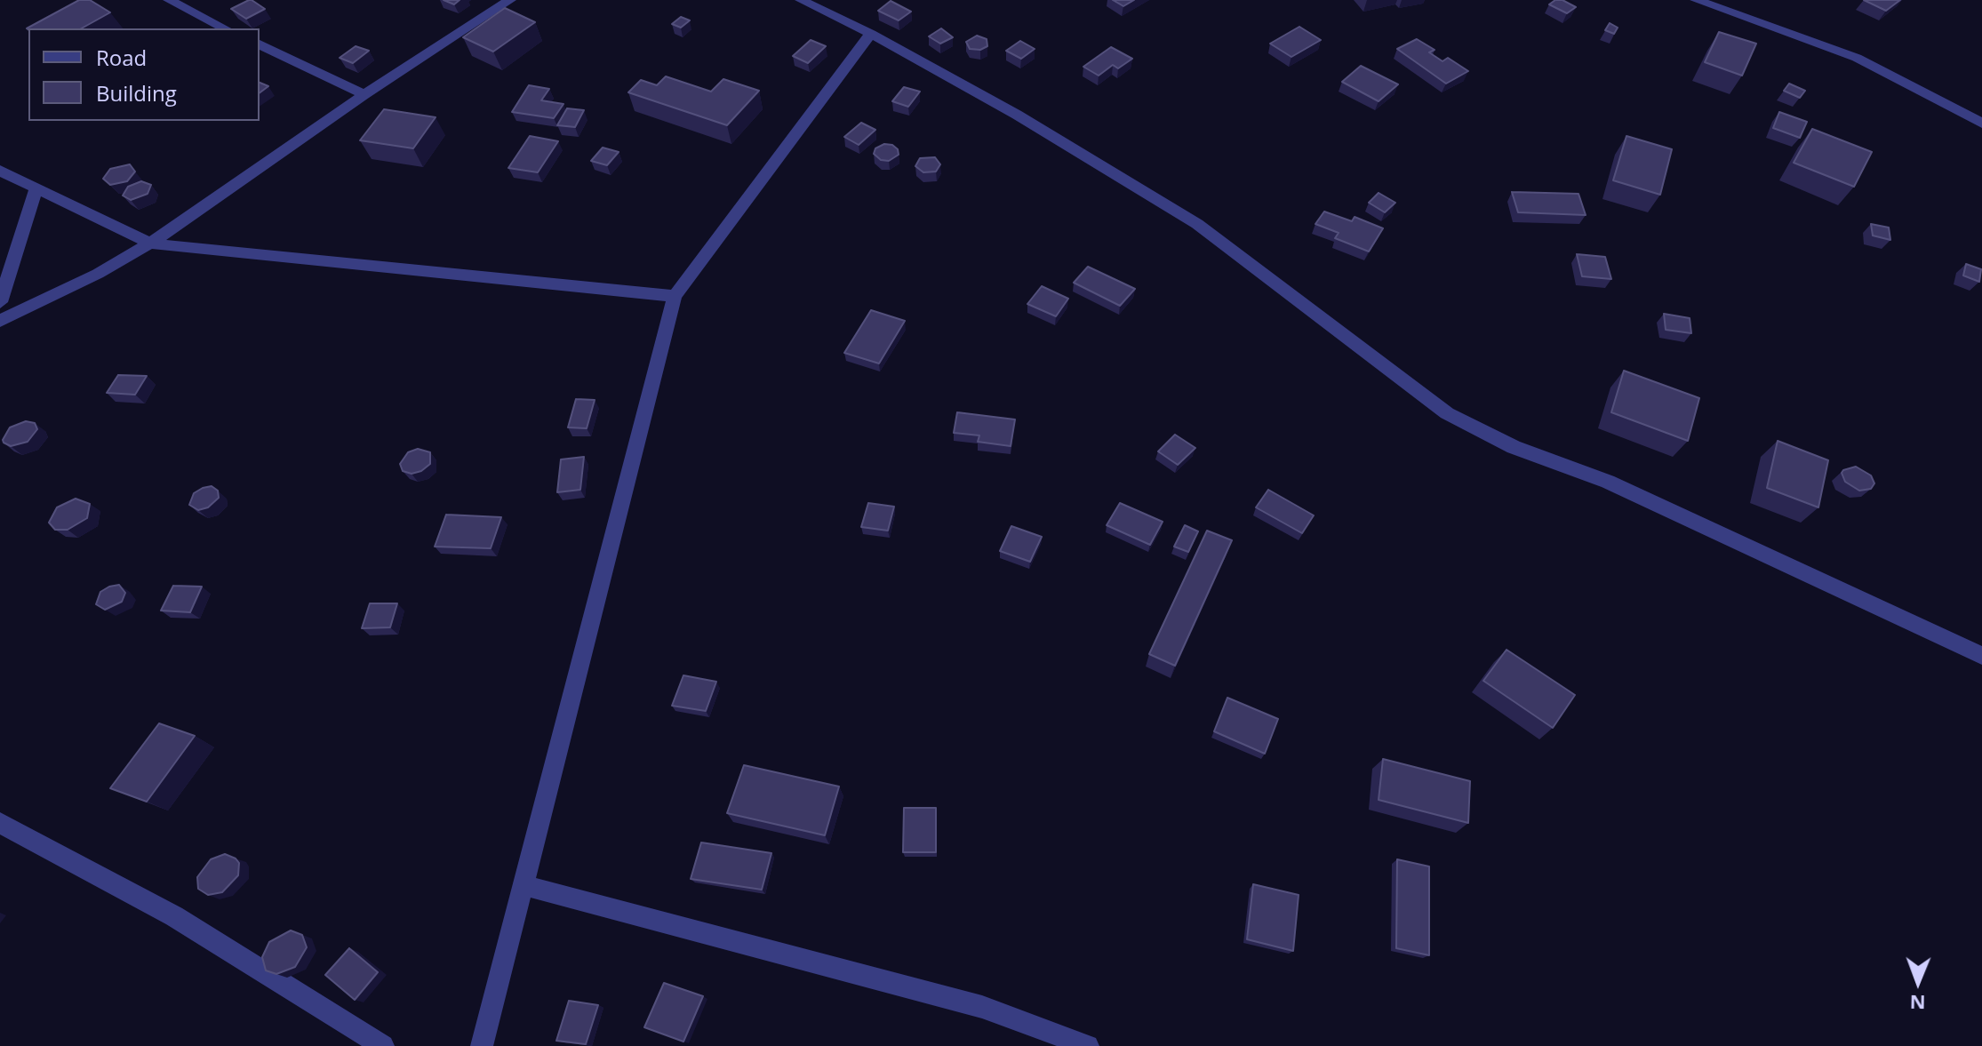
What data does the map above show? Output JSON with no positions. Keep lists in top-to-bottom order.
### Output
{
  "legend": ["Road", "Building"],
  "north": "bottom"
}
